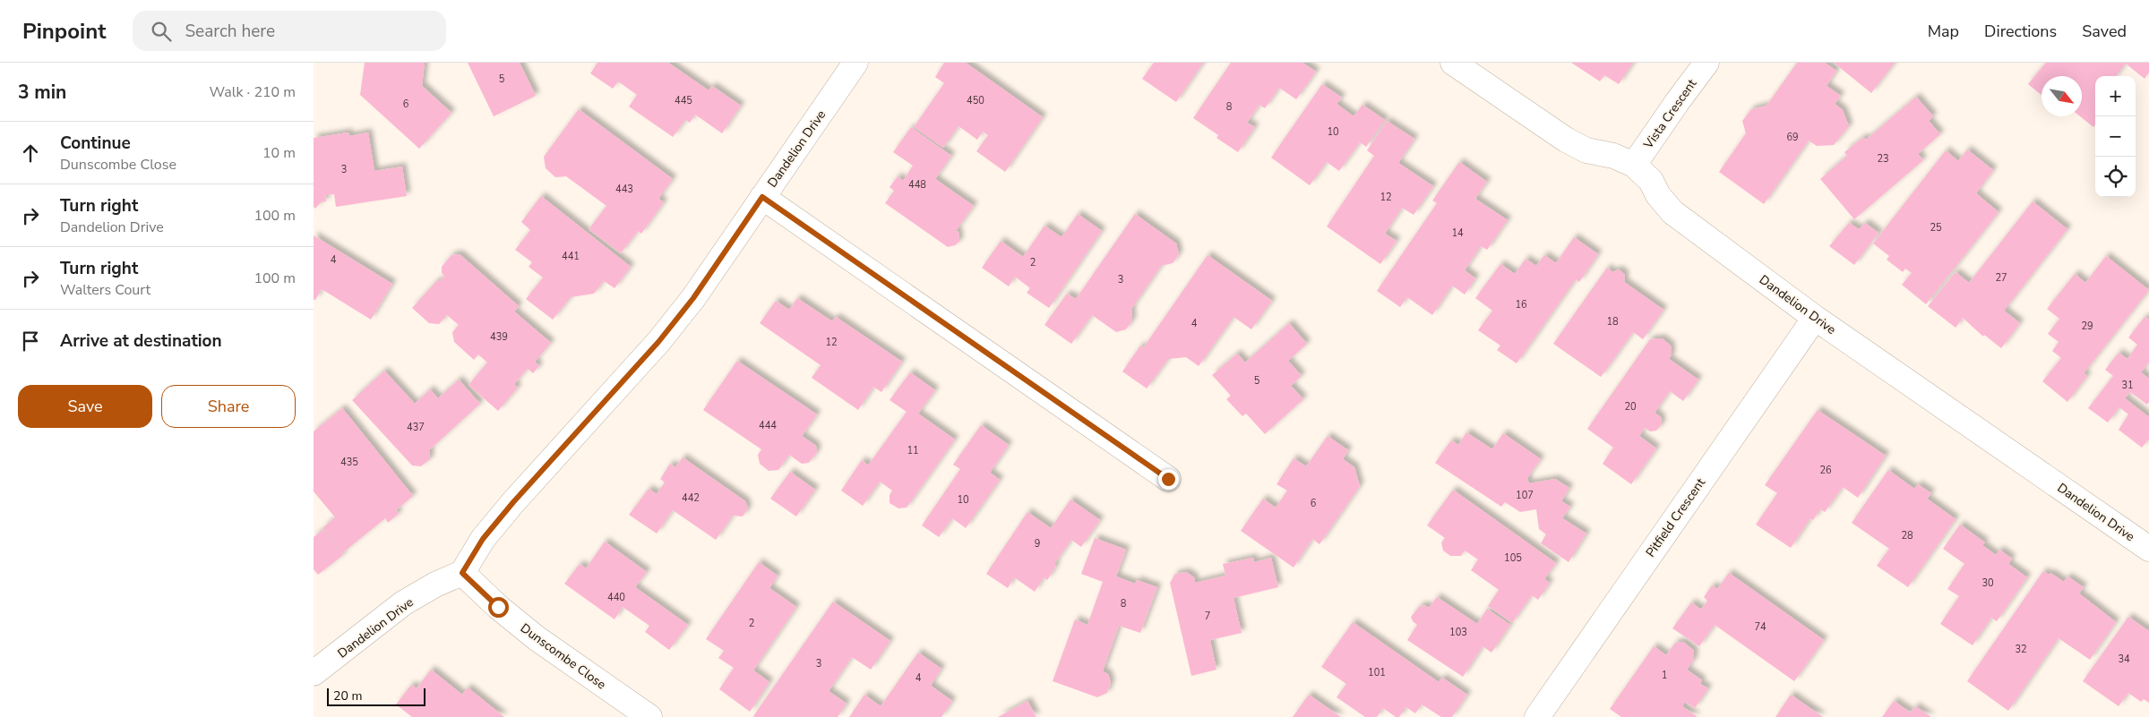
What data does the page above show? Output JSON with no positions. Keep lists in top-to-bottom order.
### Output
{
  "streets": {
    "street": [
      "Vista Crescent",
      "Dandelion Drive",
      "Pitfield Crescent",
      "Dunscombe Close"
    ]
  },
  "crossings": [
    ["Vista Crescent", "Dandelion Drive"],
    ["Dandelion Drive", "Pitfield Crescent"],
    ["Dandelion Drive", "Dunscombe Close"]
  ],
  "house_numbers": [
    "5",
    "445",
    "450",
    "6",
    "8",
    "10",
    "69",
    "23",
    "3",
    "448",
    "443",
    "12",
    "25",
    "14",
    "441",
    "4",
    "2",
    "27",
    "3",
    "16",
    "18",
    "4",
    "29",
    "439",
    "12",
    "5",
    "31",
    "20",
    "444",
    "437",
    "11",
    "435",
    "26",
    "107",
    "442",
    "10",
    "6",
    "28",
    "9",
    "105",
    "30",
    "440",
    "8",
    "7",
    "2",
    "74",
    "103",
    "32",
    "34",
    "3",
    "101",
    "1",
    "4"
  ],
  "scale_bar": "20 m",
  "north": "bottom right",
  "page": {
    "header": "Pinpoint",
    "search": "Search here",
    "nav": ["Map", "Directions", "Saved"],
    "heading": ["3 min", "Walk · 210 m"],
    "map_buttons": ["+", "−"],
    "list": [
      ["Continue", "Dunscombe Close", "10 m"],
      ["Turn right", "Dandelion Drive", "100 m"],
      ["Turn right", "Walters Court", "100 m"],
      "Arrive at destination"
    ],
    "buttons": ["Save", "Share"],
    "scale": "20 m"
  }
}
